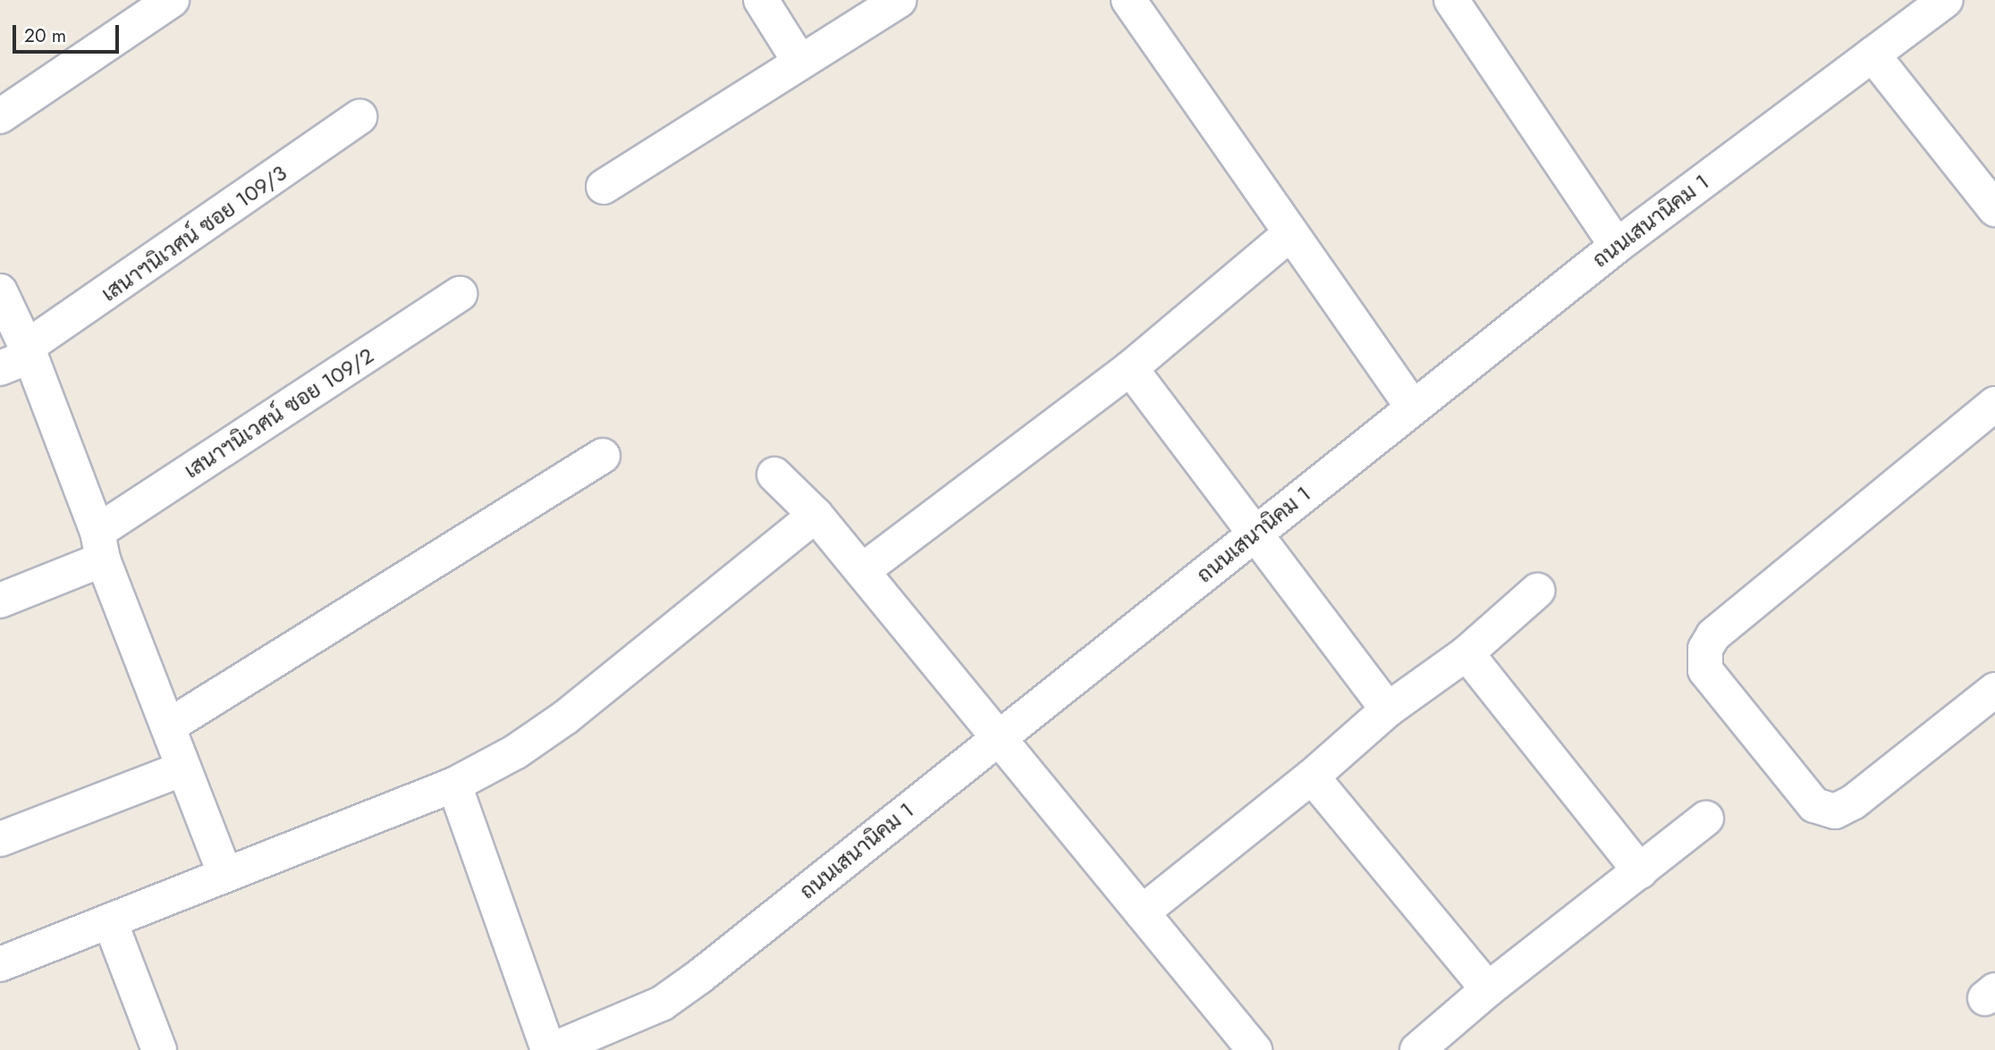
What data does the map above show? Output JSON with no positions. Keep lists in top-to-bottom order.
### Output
{
  "streets": {
    "street": ["ถนนเสนานิคม 1", "เสนาฯนิเวศน์ ซอย 109/3", "เสนาฯนิเวศน์ ซอย 109/2"]
  },
  "scale_bar": "20 m"
}
